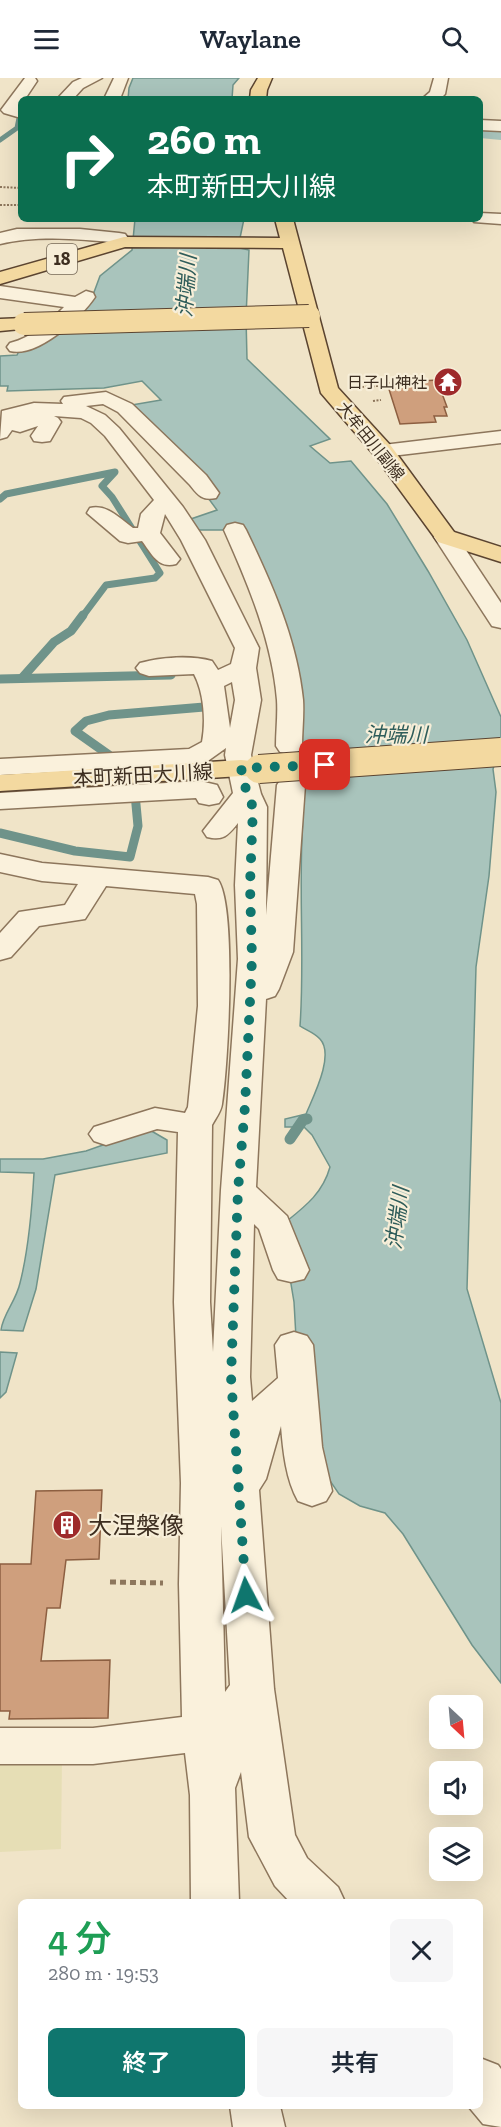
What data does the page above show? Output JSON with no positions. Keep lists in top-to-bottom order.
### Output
{
  "streets": {
    "main road": ["18", "大牟田川副線", "本町新田大川線"]
  },
  "crossings": [
    ["18", "大牟田川副線"]
  ],
  "water": ["沖端川"],
  "places": {
    "temple": ["日子山神社"],
    "building": ["大涅槃像"]
  },
  "north": "bottom right",
  "page": {
    "header": "Waylane",
    "turn": ["260 m", "本町新田大川線"],
    "heading": ["4 分", "280 m · 19:53"],
    "buttons": ["終了", "共有"]
  }
}
